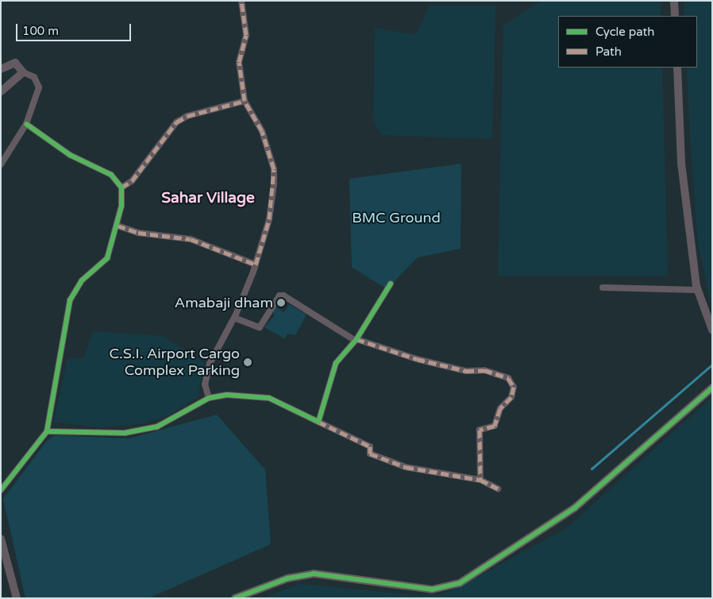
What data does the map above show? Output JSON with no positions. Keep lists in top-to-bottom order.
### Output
{
  "districts": ["Sahar Village"],
  "parks": ["BMC Ground"],
  "places": ["Amabaji dham", "C.S.I. Airport Cargo Complex Parking"],
  "legend": ["Cycle path", "Path"],
  "scale_bar": "100 m"
}
